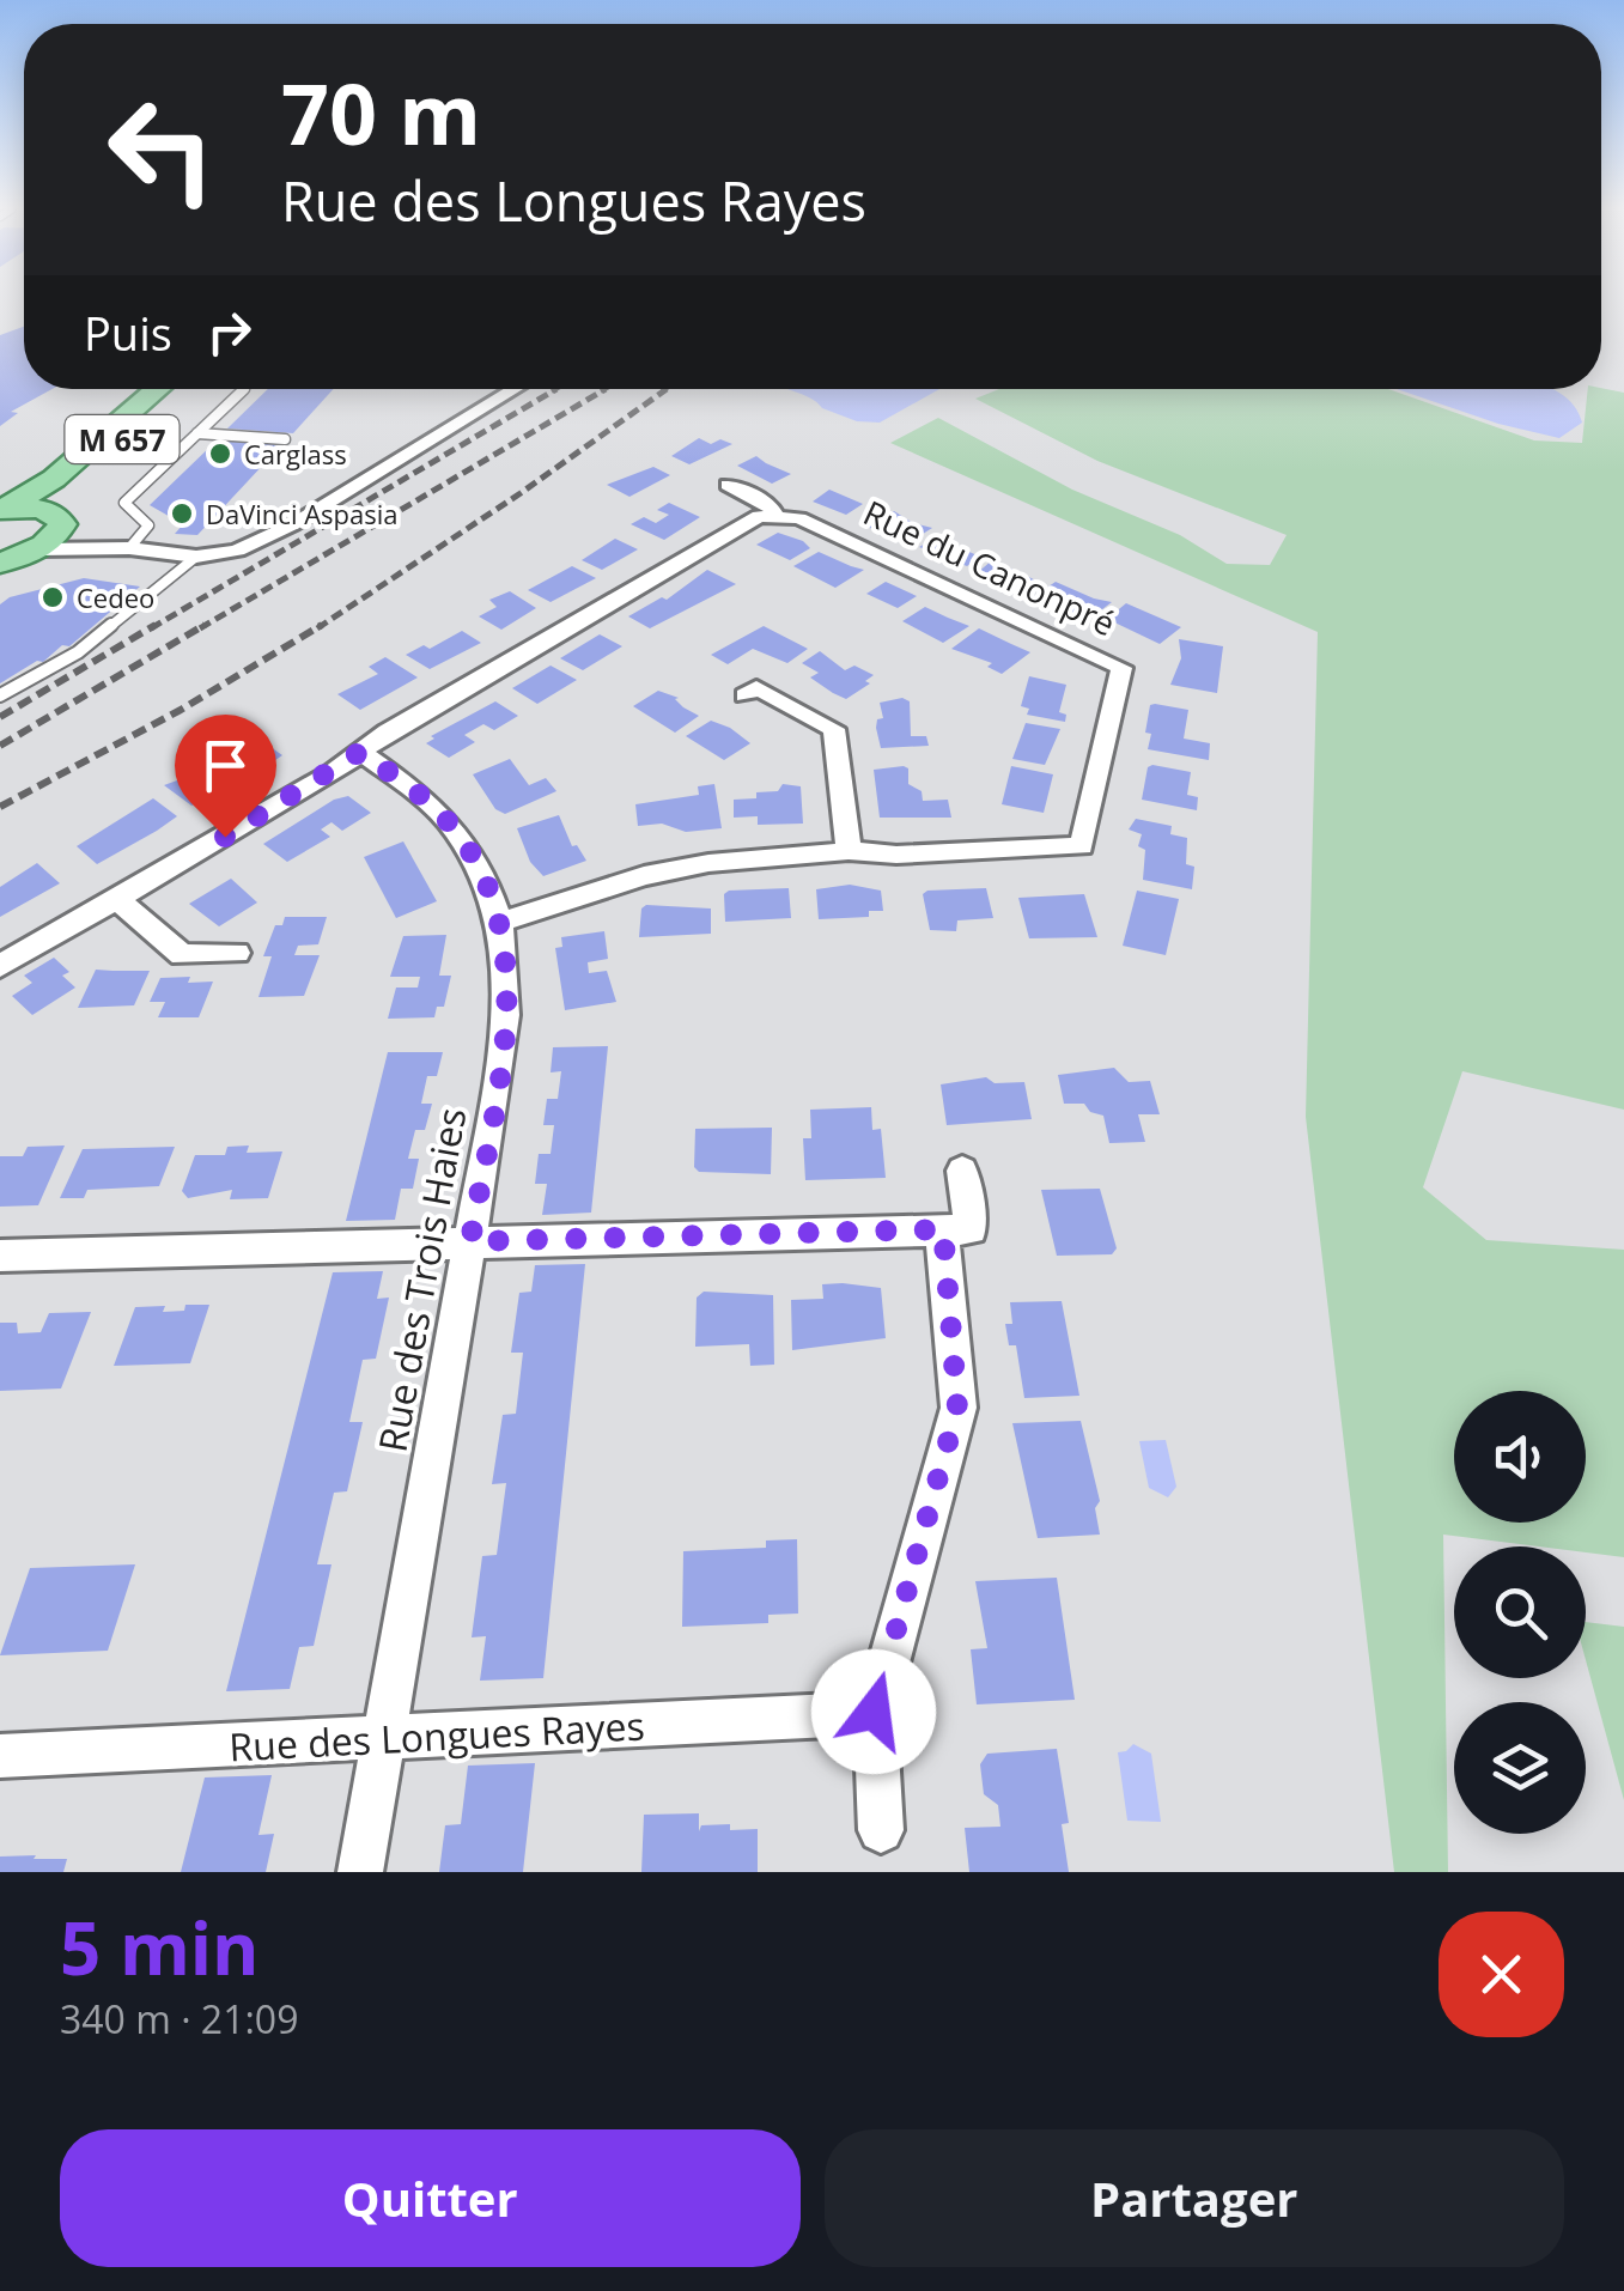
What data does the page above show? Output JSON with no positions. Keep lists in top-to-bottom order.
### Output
{
  "streets": {
    "main road": ["M 657"],
    "street": ["Rue du Canonpré", "Rue des Trois Haies", "Rue des Longues Rayes"]
  },
  "crossings": [
    ["Rue du Canonpré", "Rue des Trois Haies"],
    ["Rue des Trois Haies", "Rue des Longues Rayes"]
  ],
  "places": ["Carglass", "DaVinci Aspasia", "Cedeo"],
  "page": {
    "turn": ["70 m", "Rue des Longues Rayes"],
    "then": "Puis",
    "heading": ["5 min", "340 m · 21:09"],
    "buttons": ["Quitter", "Partager"]
  }
}
